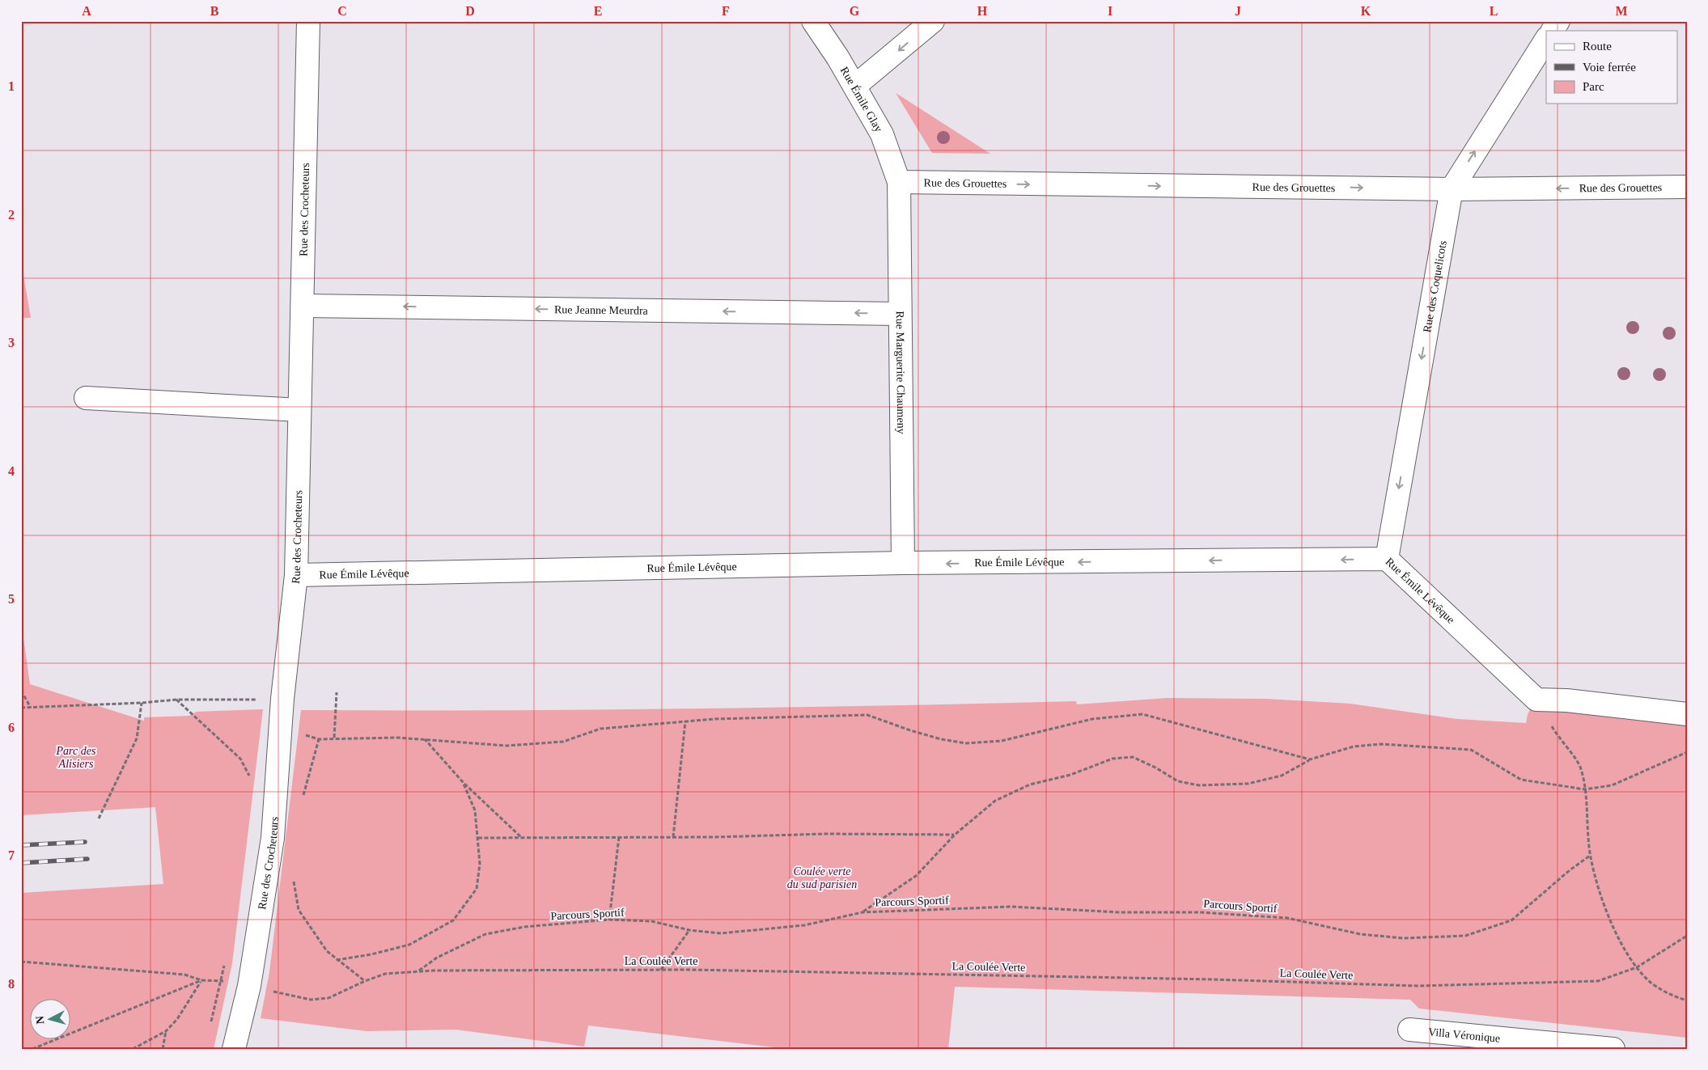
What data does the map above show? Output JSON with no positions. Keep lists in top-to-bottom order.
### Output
{
  "streets": {
    "street": [
      "Rue Émile Glay",
      "Rue des Grouettes",
      "Rue des Crocheteurs",
      "Rue des Coquelicots",
      "Rue Jeanne Meurdra",
      "Rue Marguerite Chaumeny",
      "Rue Émile Lévêque",
      "Villa Véronique"
    ],
    "path": ["Parcours Sportif", "La Coulée Verte"]
  },
  "crossings": [
    ["Rue Émile Glay", "Rue des Grouettes"],
    ["Rue Émile Glay", "Rue Marguerite Chaumeny"],
    ["Rue des Grouettes", "Rue des Coquelicots"],
    ["Rue des Grouettes", "Rue Marguerite Chaumeny"],
    ["Rue des Crocheteurs", "Rue Jeanne Meurdra"],
    ["Rue des Crocheteurs", "Rue Émile Lévêque"],
    ["Rue des Coquelicots", "Rue Émile Lévêque"],
    ["Rue Jeanne Meurdra", "Rue Marguerite Chaumeny"],
    ["Rue Marguerite Chaumeny", "Rue Émile Lévêque"],
    ["Parcours Sportif", "La Coulée Verte"]
  ],
  "one_way": ["Rue Jeanne Meurdra", "Rue Émile Lévêque"],
  "parks": ["Parc des Alisiers", "Coulée verte du sud parisien"],
  "legend": ["Route", "Voie ferrée", "Parc"],
  "north": "left",
  "grid": {
    "columns": [
      "A",
      "B",
      "C",
      "D",
      "E",
      "F",
      "G",
      "H",
      "I",
      "J",
      "K",
      "L",
      "M"
    ],
    "rows": [
      "1",
      "2",
      "3",
      "4",
      "5",
      "6",
      "7",
      "8"
    ]
  }
}
